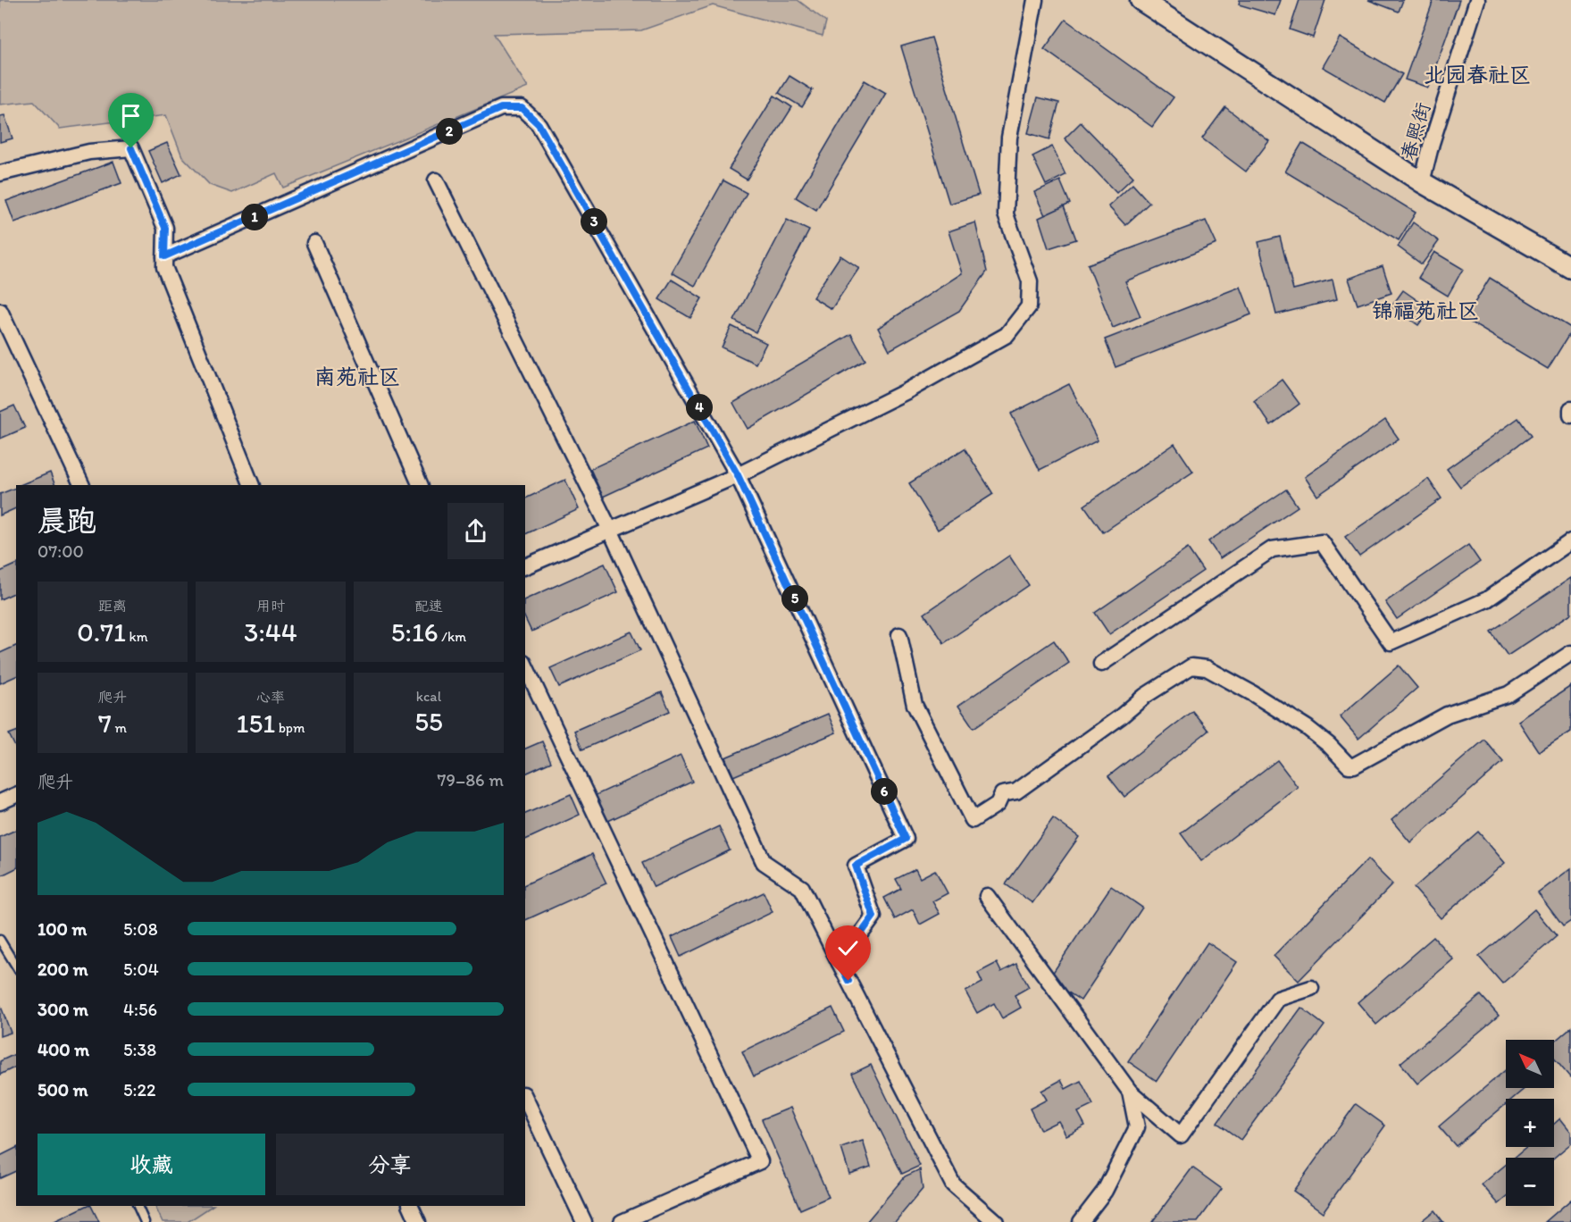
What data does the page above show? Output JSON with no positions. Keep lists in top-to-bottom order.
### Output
{
  "streets": {
    "street": ["春熙街"]
  },
  "districts": ["北园春社区", "锦福苑社区", "南苑社区"],
  "north": "top left",
  "page": {
    "pins": [
      "2",
      "1",
      "3",
      "4",
      "5",
      "6"
    ],
    "heading": ["晨跑", "07:00"],
    "stats": [
      ["距离", "0.71 km"],
      ["用时", "3:44"],
      ["配速", "5:16 /km"],
      ["爬升", "7 m"],
      ["心率", "151 bpm"],
      ["kcal", "55"]
    ],
    "chart": ["爬升", "79–86 m"],
    "list": [
      {
        "name": "100 m",
        "note": "5:08"
      },
      {
        "name": "200 m",
        "note": "5:04"
      },
      {
        "name": "300 m",
        "note": "4:56"
      },
      {
        "name": "400 m",
        "note": "5:38"
      },
      {
        "name": "500 m",
        "note": "5:22"
      }
    ],
    "map_buttons": ["+", "−"],
    "buttons": ["收藏", "分享"]
  }
}
